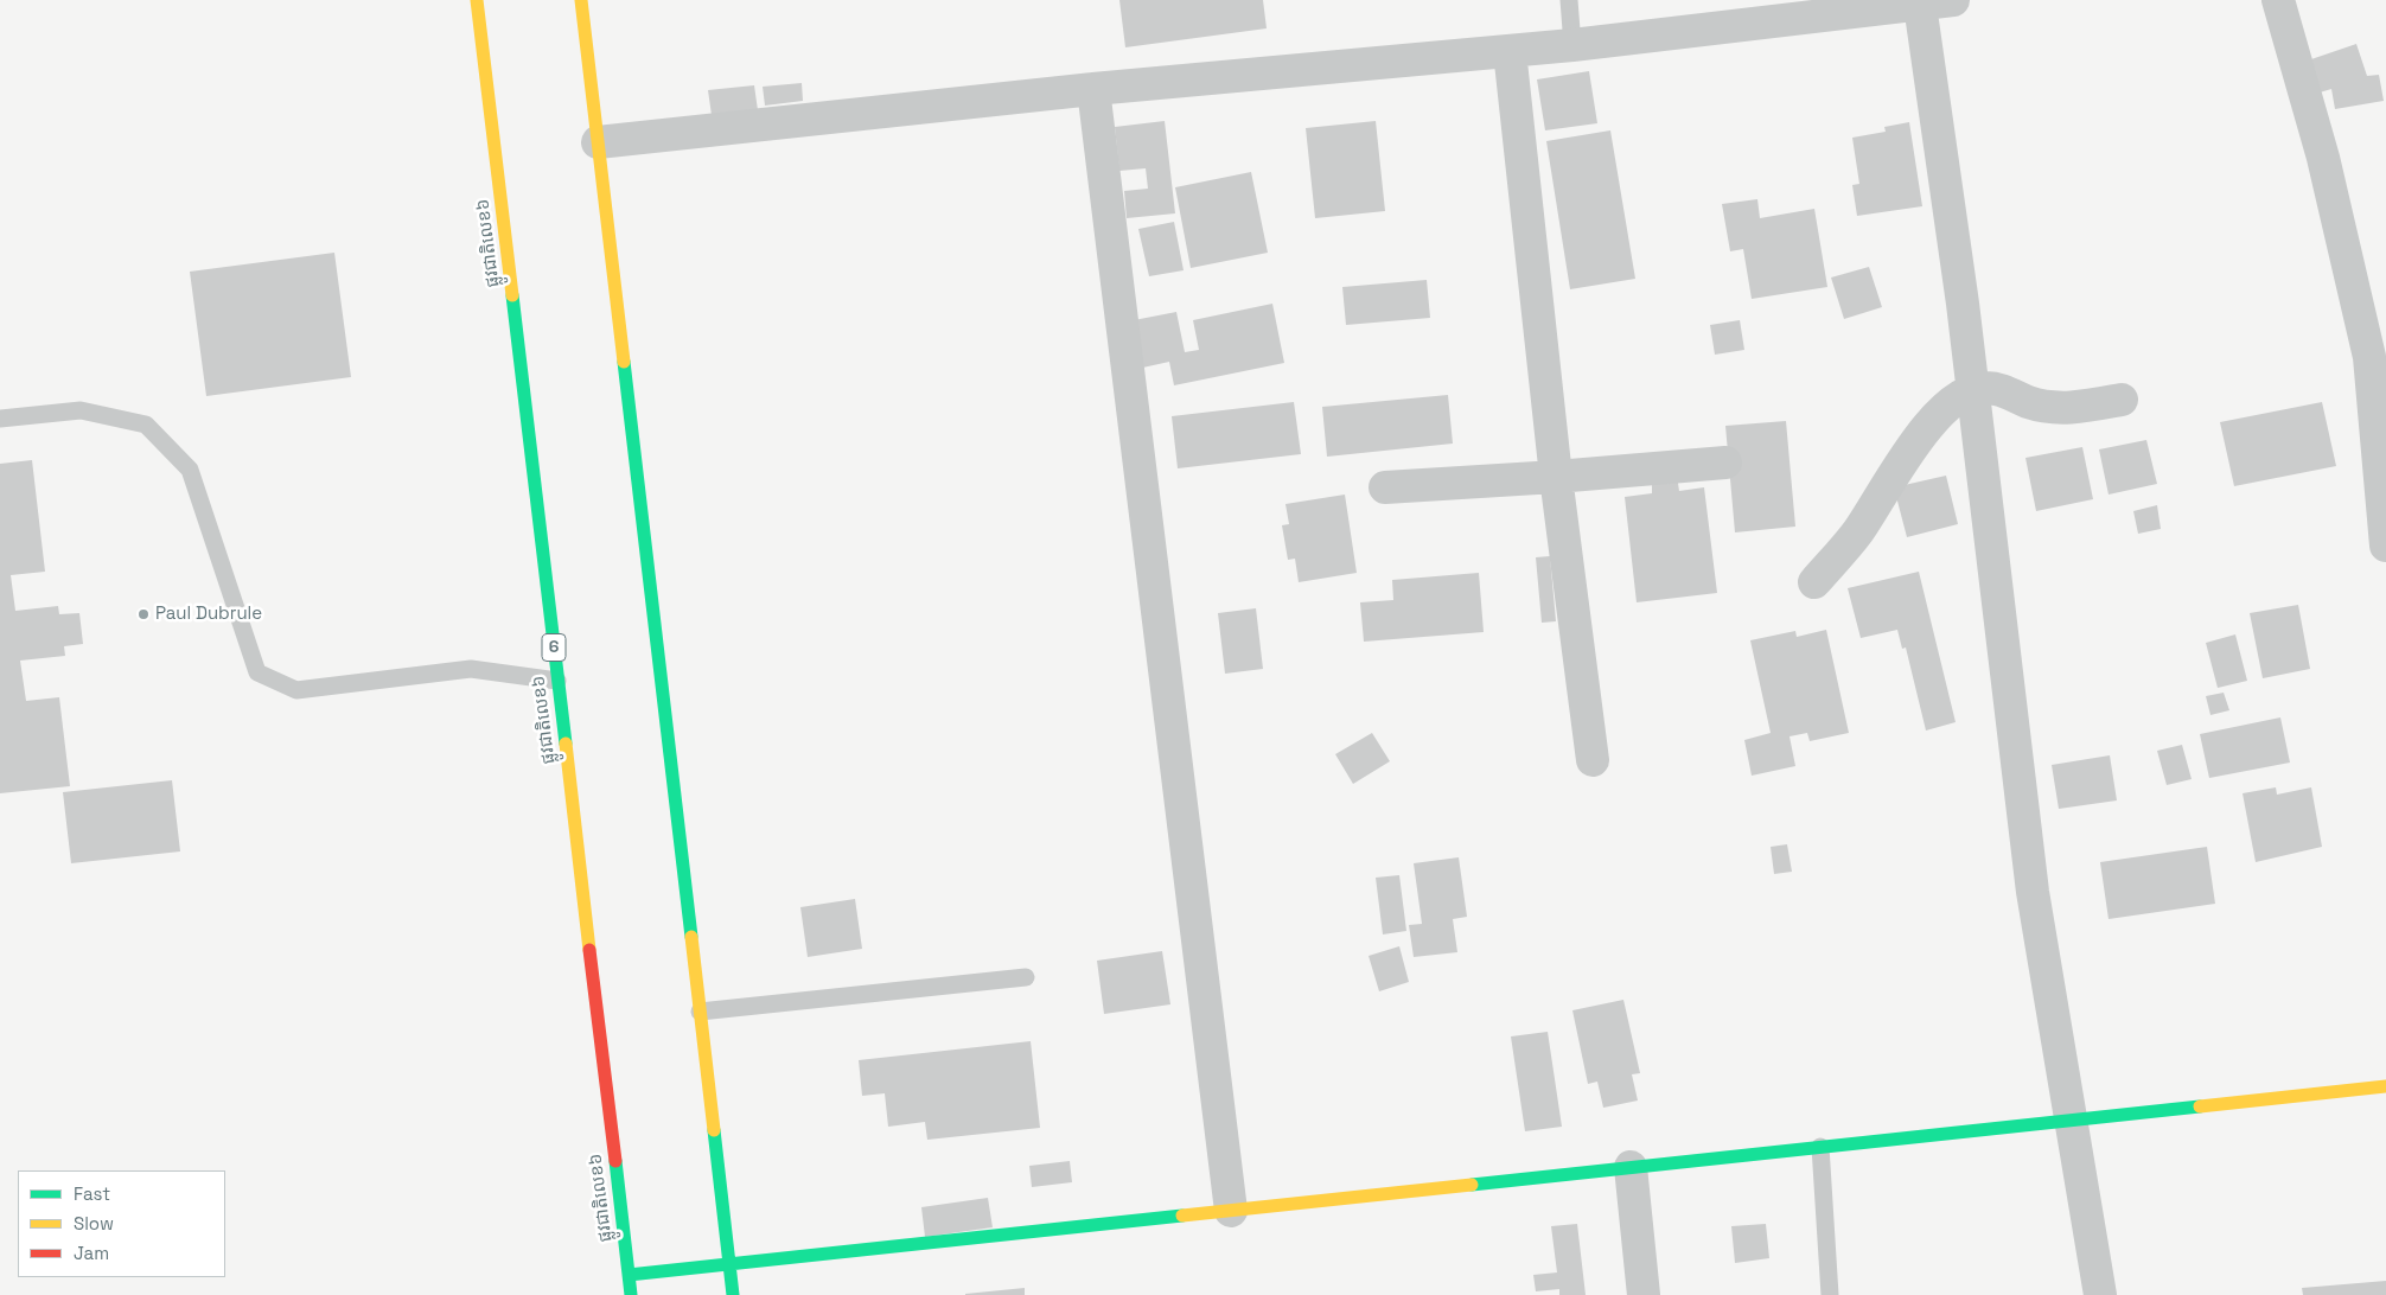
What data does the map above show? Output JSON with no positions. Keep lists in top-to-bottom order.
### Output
{
  "streets": {
    "main road": ["ផ្លូវជាតិលេខ៦", "6"]
  },
  "places": ["Paul Dubrule"],
  "legend": ["Fast", "Slow", "Jam"]
}
